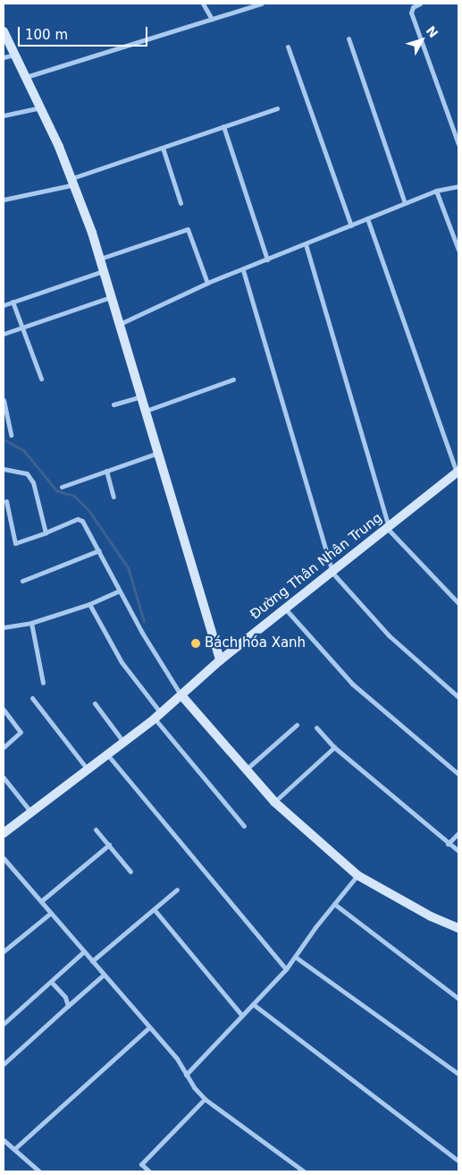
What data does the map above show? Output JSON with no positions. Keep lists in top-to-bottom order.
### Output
{
  "streets": {
    "street": ["Đường Thân Nhân Trung"]
  },
  "places": ["Bách hóa Xanh"],
  "scale_bar": "100 m",
  "north": "top right"
}
